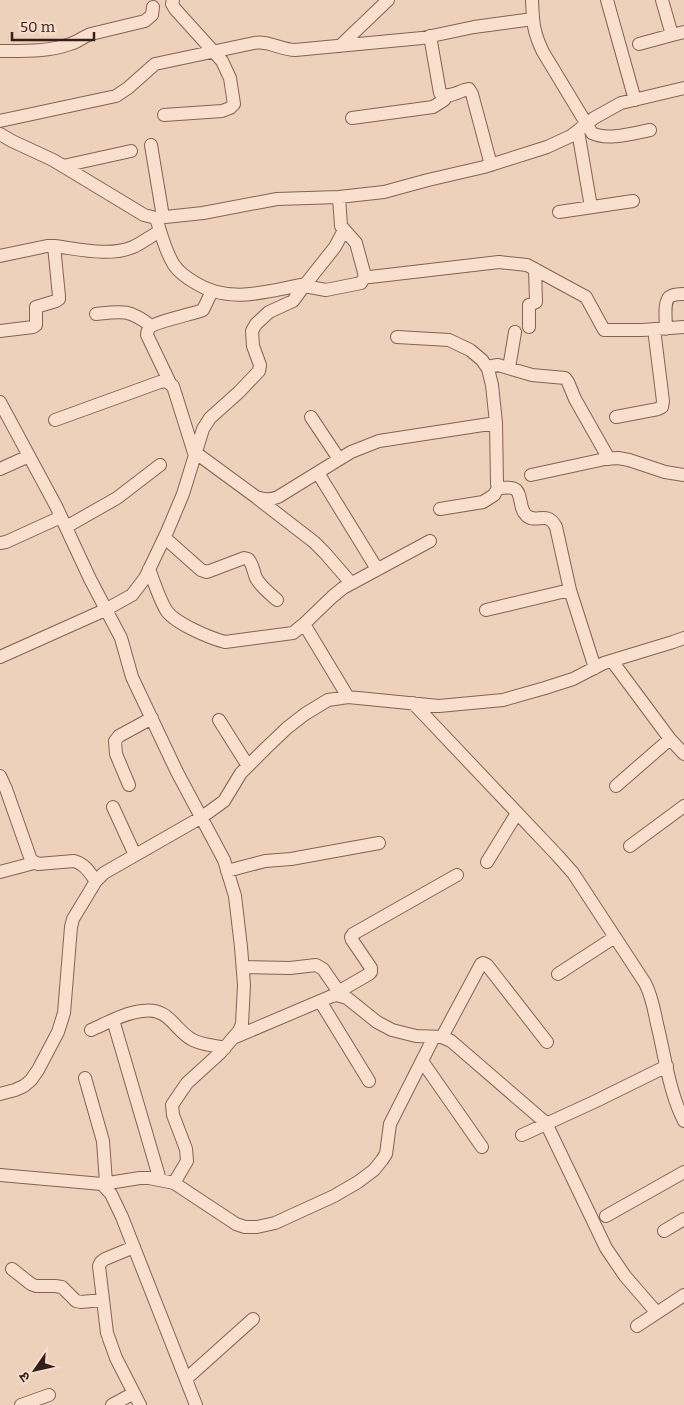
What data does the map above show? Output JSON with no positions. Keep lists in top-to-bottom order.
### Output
{
  "scale_bar": "50 m",
  "north": "bottom left"
}
